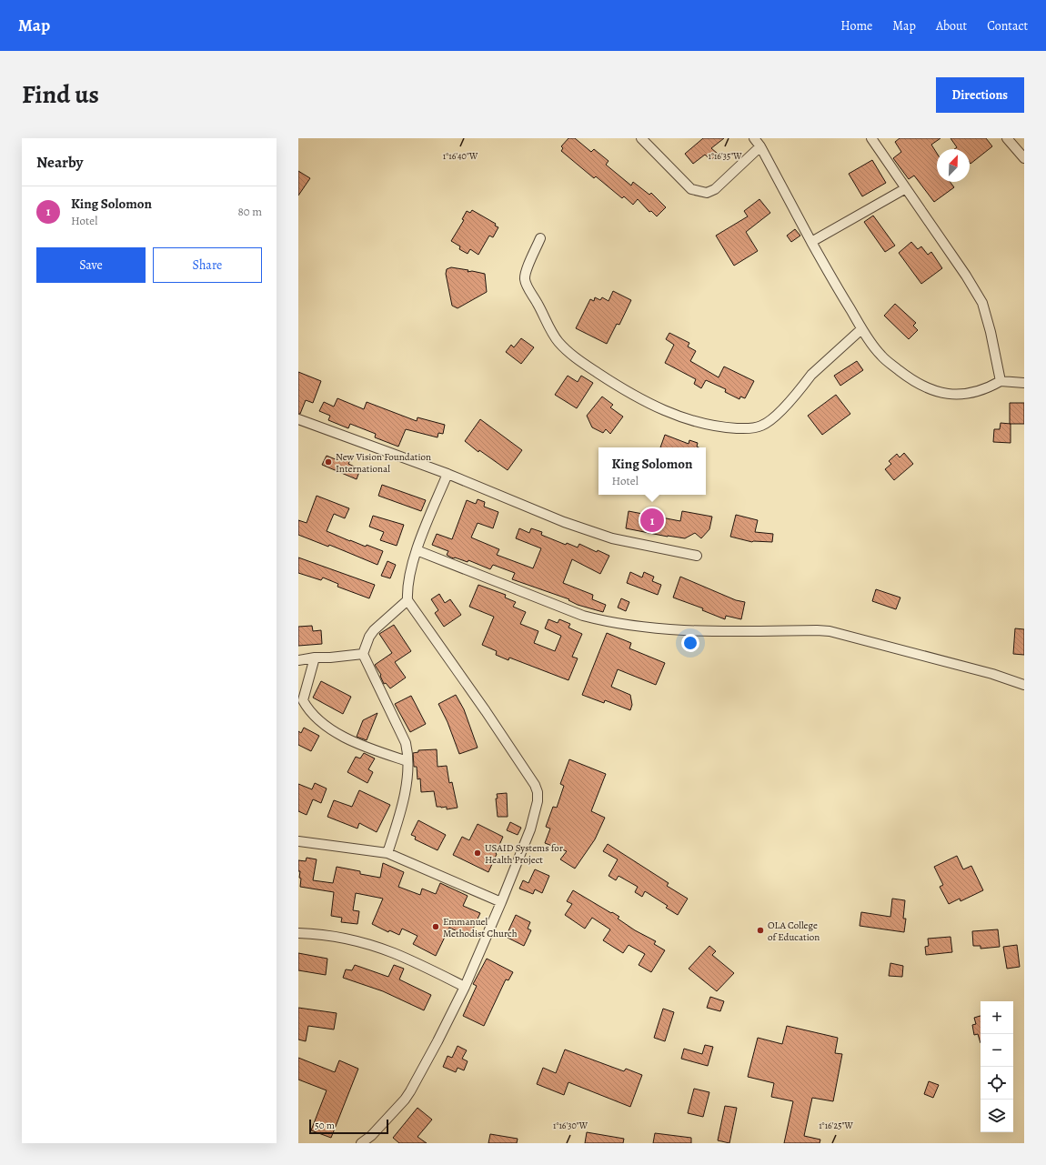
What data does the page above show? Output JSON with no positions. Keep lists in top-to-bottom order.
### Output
{
  "places": [
    "New Vision Foundation International",
    "USAID Systems for Health Project",
    "Emmanuel Methodist Church",
    "OLA College of Education"
  ],
  "scale_bar": "50 m",
  "north": "top right",
  "page": {
    "header": "Map",
    "nav": [
      "Home",
      "Map",
      "About",
      "Contact"
    ],
    "title": "Find us",
    "buttons": [
      "Directions",
      ["Save", "Share"]
    ],
    "heading": "Nearby",
    "list": [
      {
        "mark": "1",
        "name": "King Solomon",
        "note": "Hotel",
        "value": "80 m"
      }
    ],
    "popup": ["King Solomon", "Hotel"],
    "pins": "1",
    "map_buttons": ["+", "−"],
    "scale": "50 m"
  },
  "coordinates": [
    "1°16'40\"W",
    "1°16'35\"W",
    "1°16'30\"W",
    "1°16'25\"W"
  ]
}
